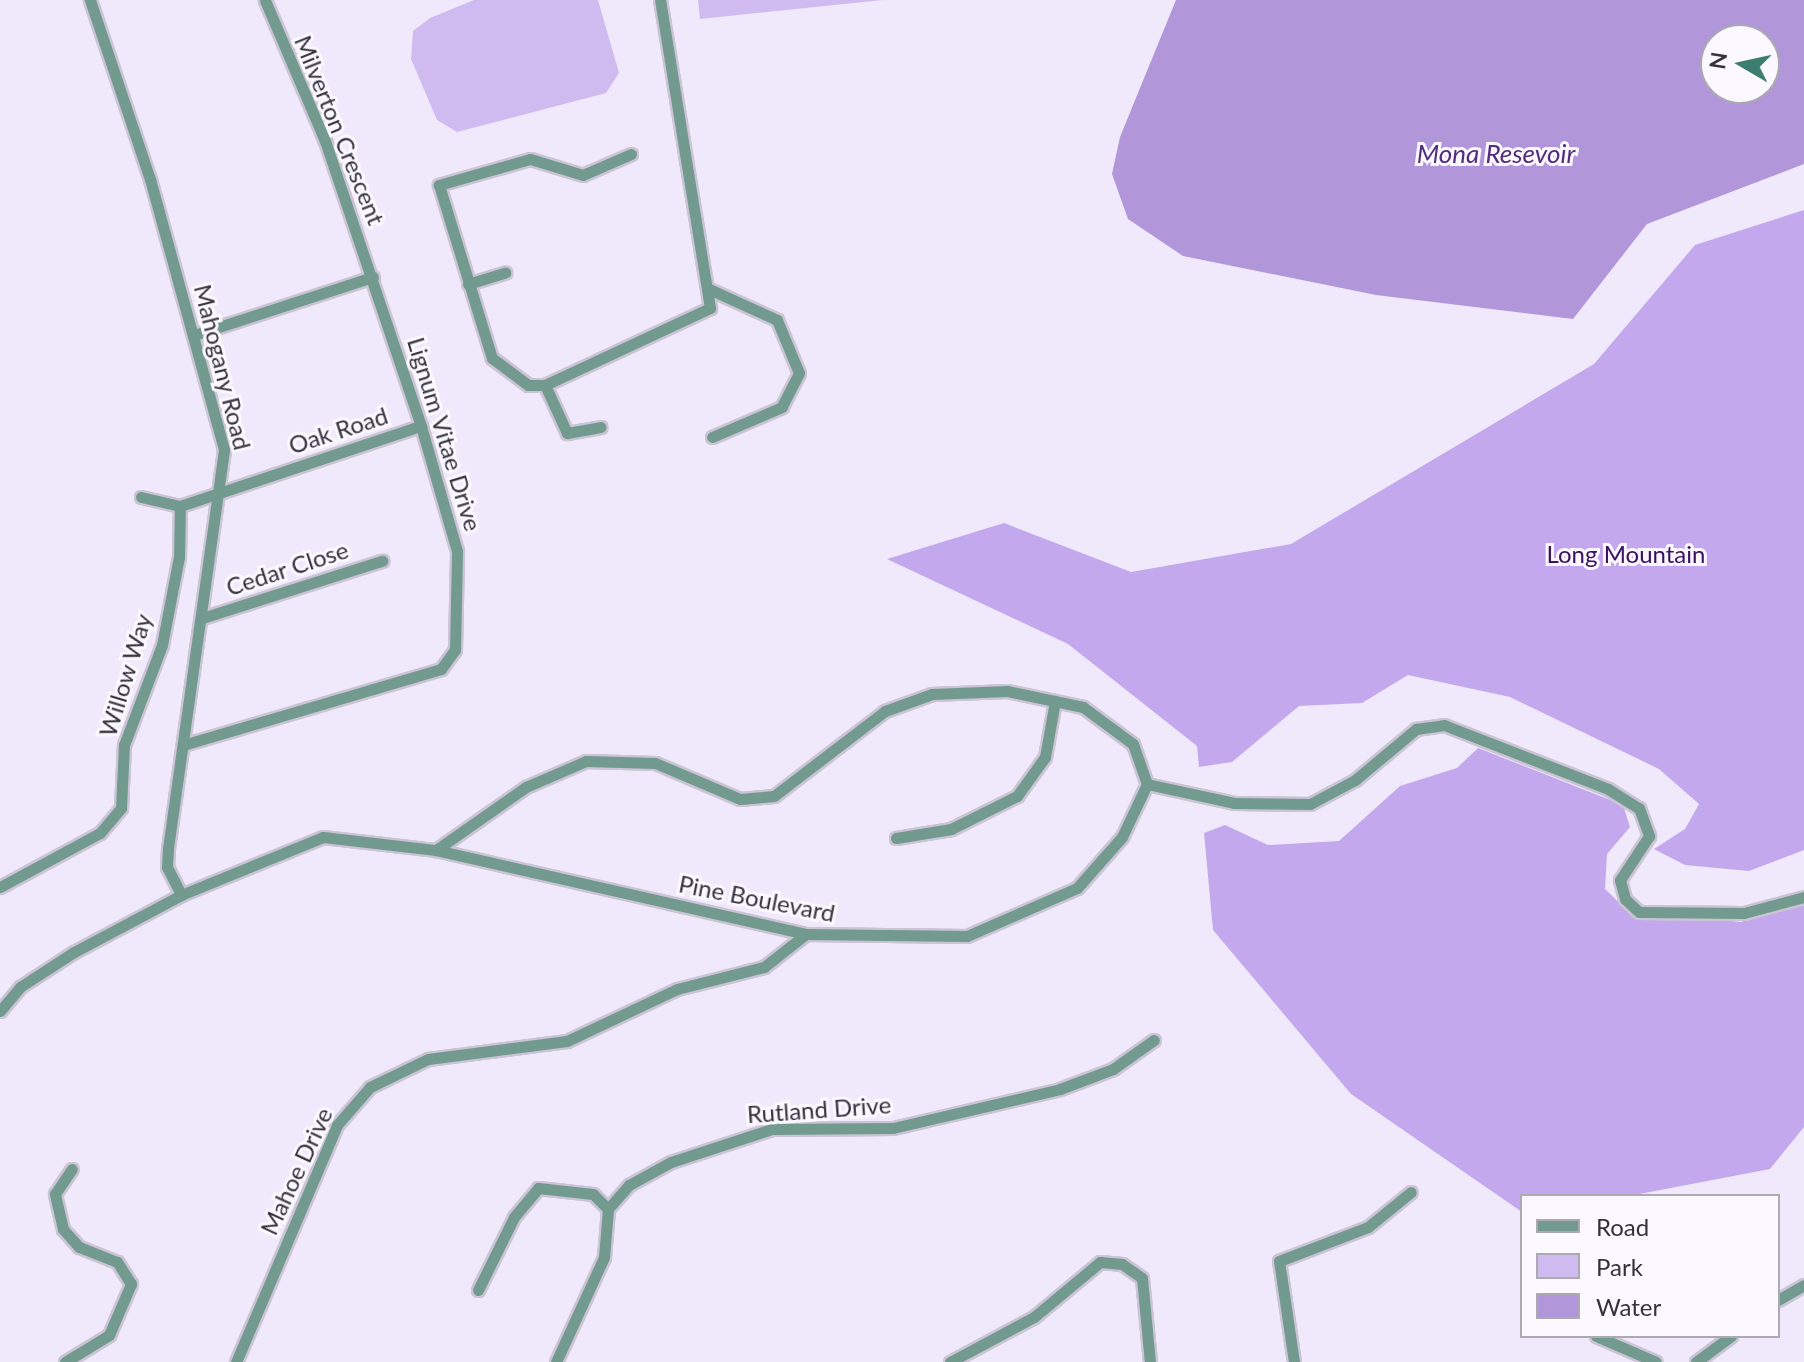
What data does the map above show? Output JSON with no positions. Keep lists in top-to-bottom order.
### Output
{
  "streets": {
    "street": [
      "Milverton Crescent",
      "Mahogany Road",
      "Oak Road",
      "Lignum Vitae Drive",
      "Cedar Close",
      "Willow Way",
      "Pine Boulevard",
      "Rutland Drive",
      "Mahoe Drive"
    ]
  },
  "crossings": [
    ["Milverton Crescent", "Lignum Vitae Drive"],
    ["Mahogany Road", "Oak Road"],
    ["Mahogany Road", "Lignum Vitae Drive"],
    ["Mahogany Road", "Cedar Close"],
    ["Mahogany Road", "Pine Boulevard"],
    ["Oak Road", "Lignum Vitae Drive"],
    ["Pine Boulevard", "Mahoe Drive"]
  ],
  "water": ["Mona Resevoir"],
  "parks": ["Long Mountain"],
  "legend": ["Road", "Park", "Water"],
  "north": "left"
}
